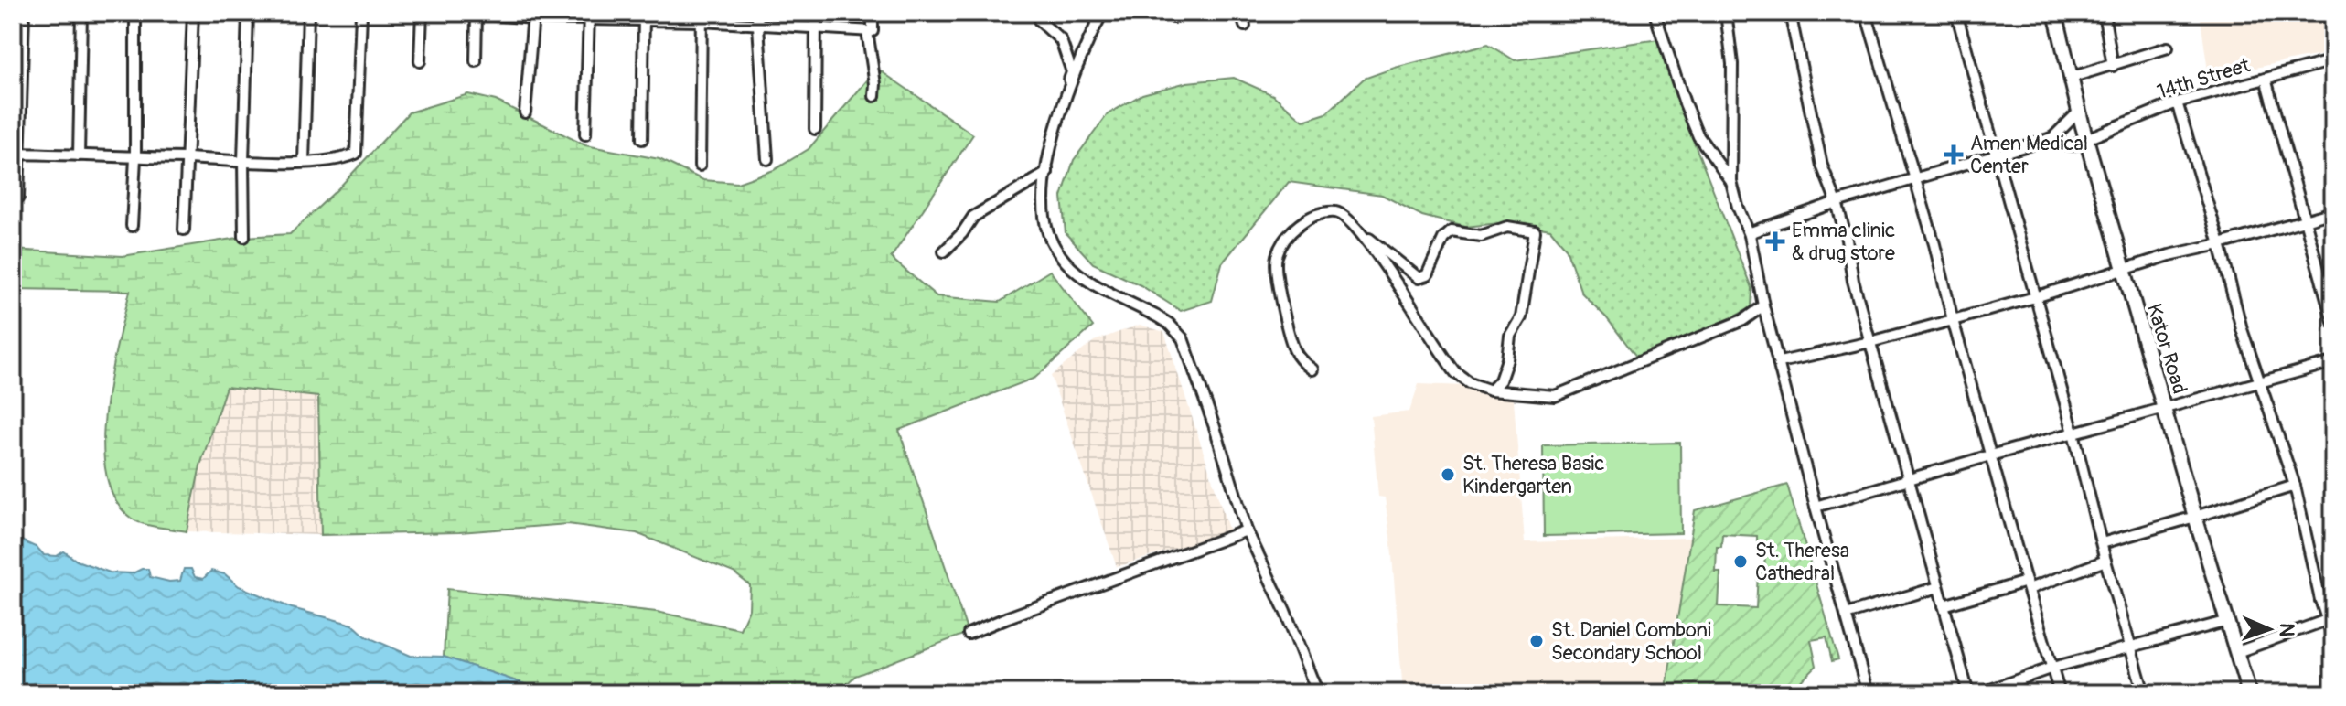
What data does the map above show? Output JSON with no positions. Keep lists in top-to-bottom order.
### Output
{
  "streets": {
    "main road": ["Kator Road"],
    "street": ["14th Street"]
  },
  "crossings": [
    ["14th Street", "Kator Road"]
  ],
  "places": {
    "health": ["Amen Medical Center", "Emma clinic & drug store"],
    "other": ["St. Theresa Basic Kindergarten", "St. Theresa Cathedral", "St. Daniel Comboni Secondary School"]
  },
  "north": "right"
}
